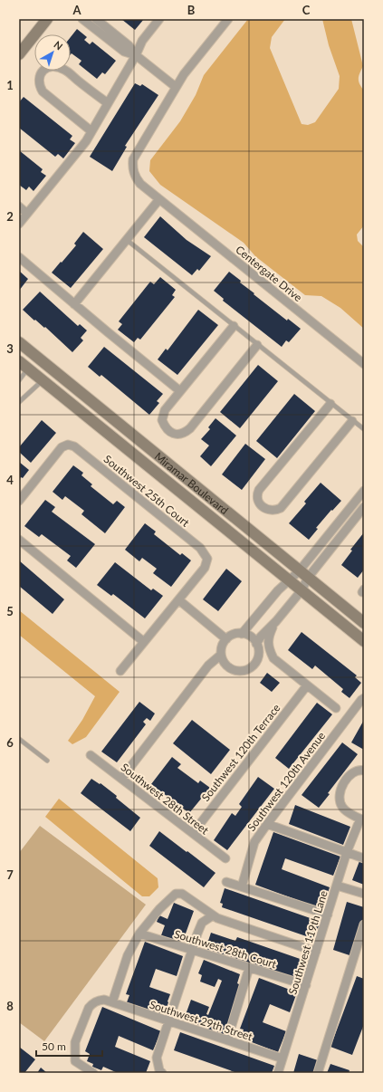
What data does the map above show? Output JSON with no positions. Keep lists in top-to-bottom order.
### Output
{
  "streets": {
    "street": [
      "Centergate Drive",
      "Miramar Boulevard",
      "Southwest 25th Court",
      "Southwest 120th Terrace",
      "Southwest 120th Avenue",
      "Southwest 28th Street",
      "Southwest 119th Lane",
      "Southwest 28th Court",
      "Southwest 29th Street"
    ]
  },
  "crossings": [
    ["Southwest 120th Terrace", "Southwest 28th Street"],
    ["Southwest 119th Lane", "Southwest 28th Court"],
    ["Southwest 119th Lane", "Southwest 29th Street"]
  ],
  "scale_bar": "50 m",
  "north": "top right",
  "grid": {
    "columns": ["A", "B", "C"],
    "rows": [
      "1",
      "2",
      "3",
      "4",
      "5",
      "6",
      "7",
      "8"
    ]
  }
}
